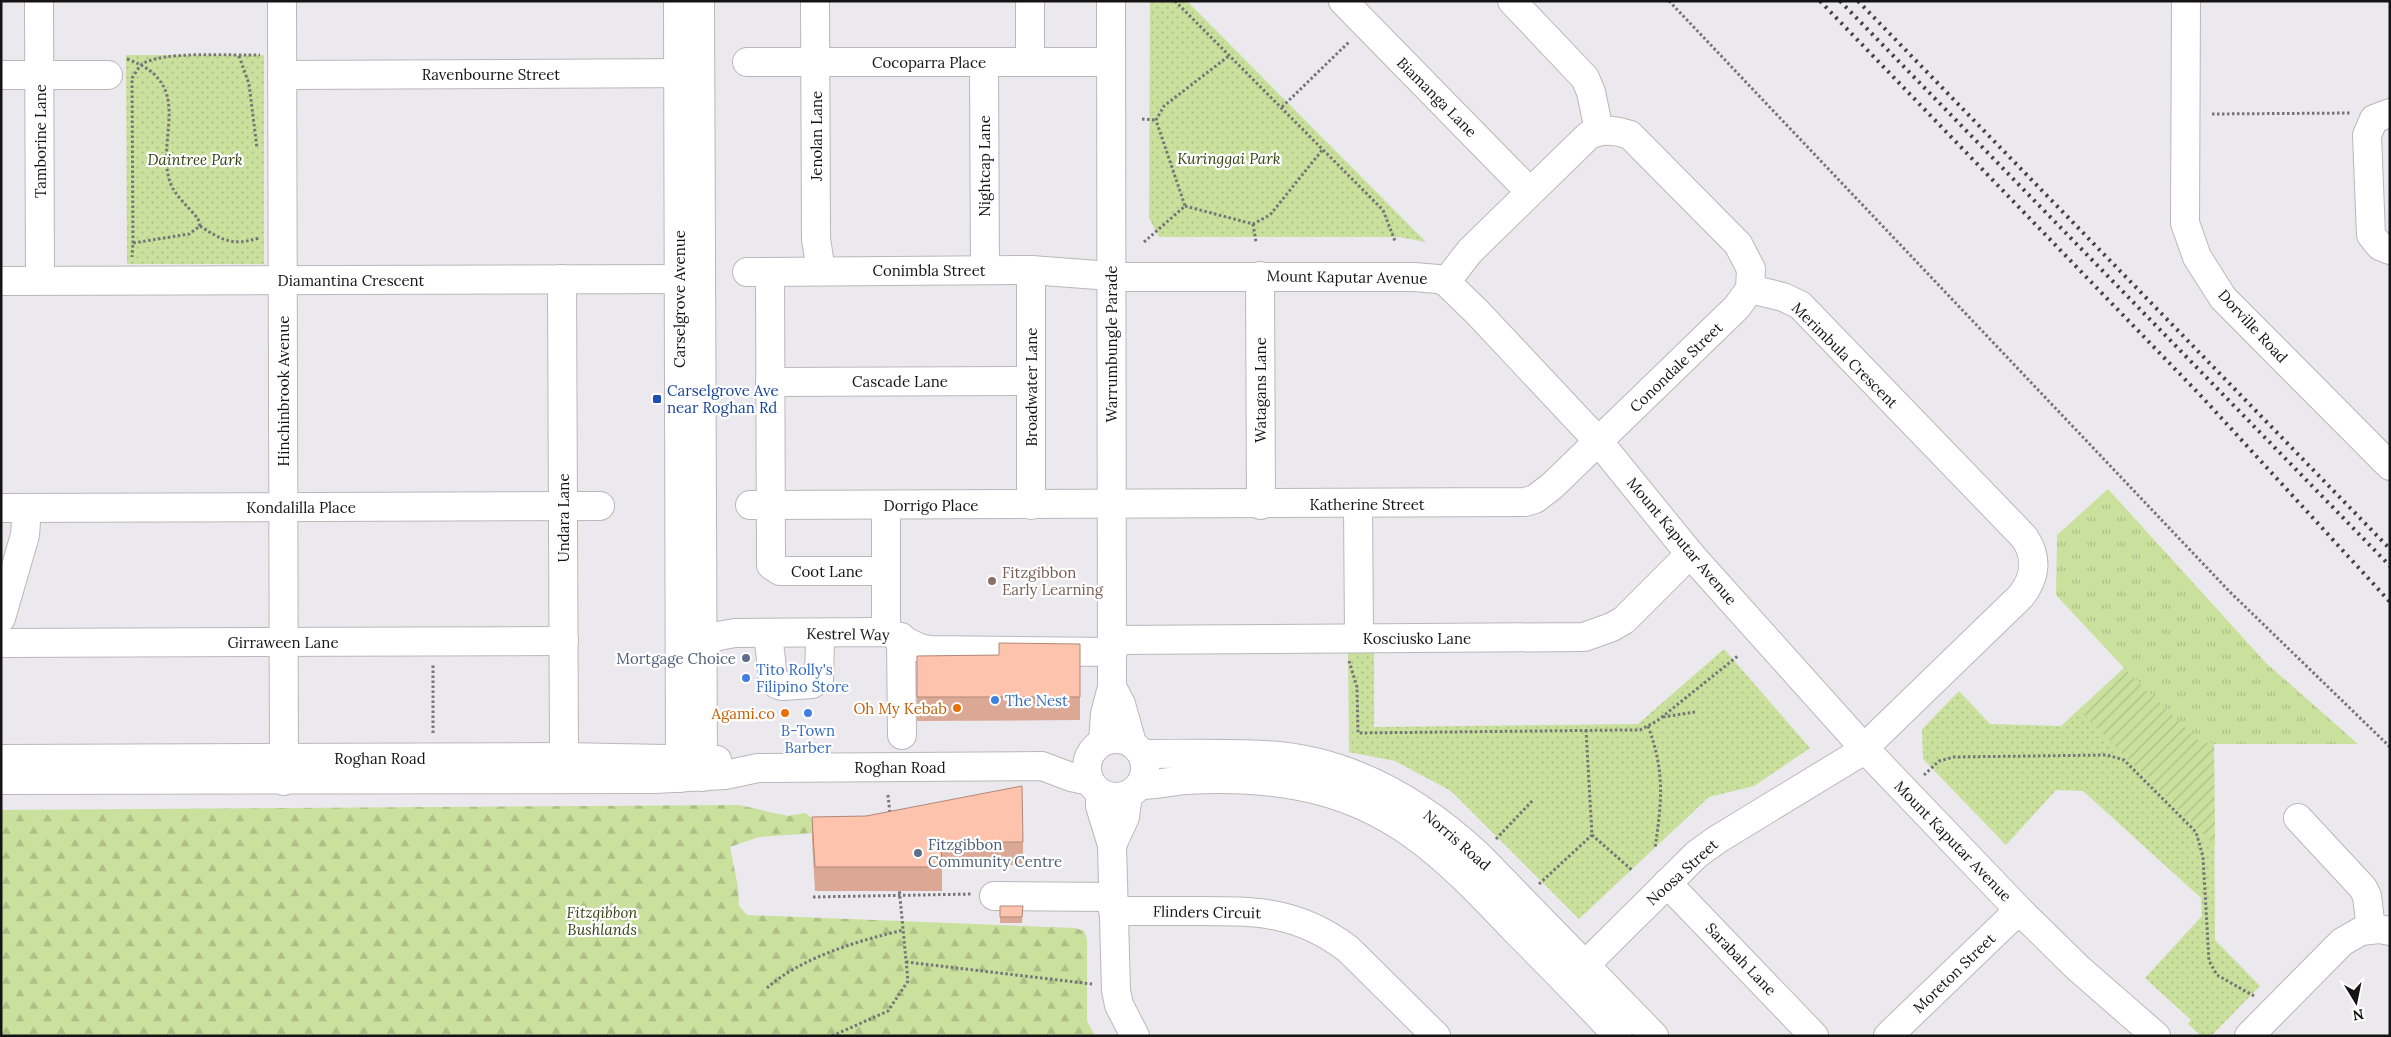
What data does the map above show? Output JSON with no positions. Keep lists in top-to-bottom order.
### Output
{
  "streets": {
    "street": [
      "Cocoparra Place",
      "Ravenbourne Street",
      "Biamanga Lane",
      "Jenolan Lane",
      "Tamborine Lane",
      "Nightcap Lane",
      "Conimbla Street",
      "Mount Kaputar Avenue",
      "Diamantina Crescent",
      "Carselgrove Avenue",
      "Dorville Road",
      "Warrumbungle Parade",
      "Merimbula Crescent",
      "Conondale Street",
      "Cascade Lane",
      "Broadwater Lane",
      "Watagans Lane",
      "Hinchinbrook Avenue",
      "Katherine Street",
      "Dorrigo Place",
      "Kondalilla Place",
      "Undara Lane",
      "Coot Lane",
      "Kestrel Way",
      "Kosciusko Lane",
      "Girraween Lane",
      "Roghan Road",
      "Norris Road",
      "Noosa Street",
      "Flinders Circuit",
      "Sarabah Lane",
      "Moreton Street"
    ]
  },
  "crossings": [
    ["Cocoparra Place", "Jenolan Lane"],
    ["Cocoparra Place", "Nightcap Lane"],
    ["Cocoparra Place", "Warrumbungle Parade"],
    ["Ravenbourne Street", "Carselgrove Avenue"],
    ["Ravenbourne Street", "Hinchinbrook Avenue"],
    ["Jenolan Lane", "Conimbla Street"],
    ["Tamborine Lane", "Diamantina Crescent"],
    ["Nightcap Lane", "Conimbla Street"],
    ["Conimbla Street", "Mount Kaputar Avenue"],
    ["Conimbla Street", "Warrumbungle Parade"],
    ["Conimbla Street", "Cascade Lane"],
    ["Conimbla Street", "Broadwater Lane"],
    ["Mount Kaputar Avenue", "Warrumbungle Parade"],
    ["Mount Kaputar Avenue", "Merimbula Crescent"],
    ["Mount Kaputar Avenue", "Conondale Street"],
    ["Mount Kaputar Avenue", "Watagans Lane"],
    ["Mount Kaputar Avenue", "Katherine Street"],
    ["Mount Kaputar Avenue", "Kosciusko Lane"],
    ["Mount Kaputar Avenue", "Noosa Street"],
    ["Mount Kaputar Avenue", "Moreton Street"],
    ["Diamantina Crescent", "Carselgrove Avenue"],
    ["Diamantina Crescent", "Hinchinbrook Avenue"],
    ["Diamantina Crescent", "Undara Lane"],
    ["Carselgrove Avenue", "Kestrel Way"],
    ["Carselgrove Avenue", "Roghan Road"],
    ["Warrumbungle Parade", "Katherine Street"],
    ["Warrumbungle Parade", "Dorrigo Place"],
    ["Warrumbungle Parade", "Kestrel Way"],
    ["Warrumbungle Parade", "Kosciusko Lane"],
    ["Warrumbungle Parade", "Roghan Road"],
    ["Warrumbungle Parade", "Norris Road"],
    ["Merimbula Crescent", "Conondale Street"],
    ["Merimbula Crescent", "Noosa Street"],
    ["Conondale Street", "Katherine Street"],
    ["Cascade Lane", "Broadwater Lane"],
    ["Broadwater Lane", "Dorrigo Place"],
    ["Watagans Lane", "Katherine Street"],
    ["Hinchinbrook Avenue", "Kondalilla Place"],
    ["Hinchinbrook Avenue", "Girraween Lane"],
    ["Hinchinbrook Avenue", "Roghan Road"],
    ["Katherine Street", "Dorrigo Place"],
    ["Dorrigo Place", "Coot Lane"],
    ["Kondalilla Place", "Undara Lane"],
    ["Undara Lane", "Girraween Lane"],
    ["Undara Lane", "Roghan Road"],
    ["Kestrel Way", "Kosciusko Lane"],
    ["Roghan Road", "Norris Road"],
    ["Norris Road", "Noosa Street"],
    ["Noosa Street", "Sarabah Lane"]
  ],
  "parks": ["Kuringgai Park", "Daintree Park", "Fitzgibbon Bushlands"],
  "places": {
    "transit": ["Carselgrove Ave near Roghan Rd"],
    "other": [
      "Fitzgibbon Early Learning",
      "Mortgage Choice",
      "Tito Rolly's Filipino Store",
      "The Nest",
      "Oh My Kebab",
      "Agami.co",
      "B-Town Barber",
      "Fitzgibbon Community Centre"
    ]
  },
  "north": "bottom"
}
